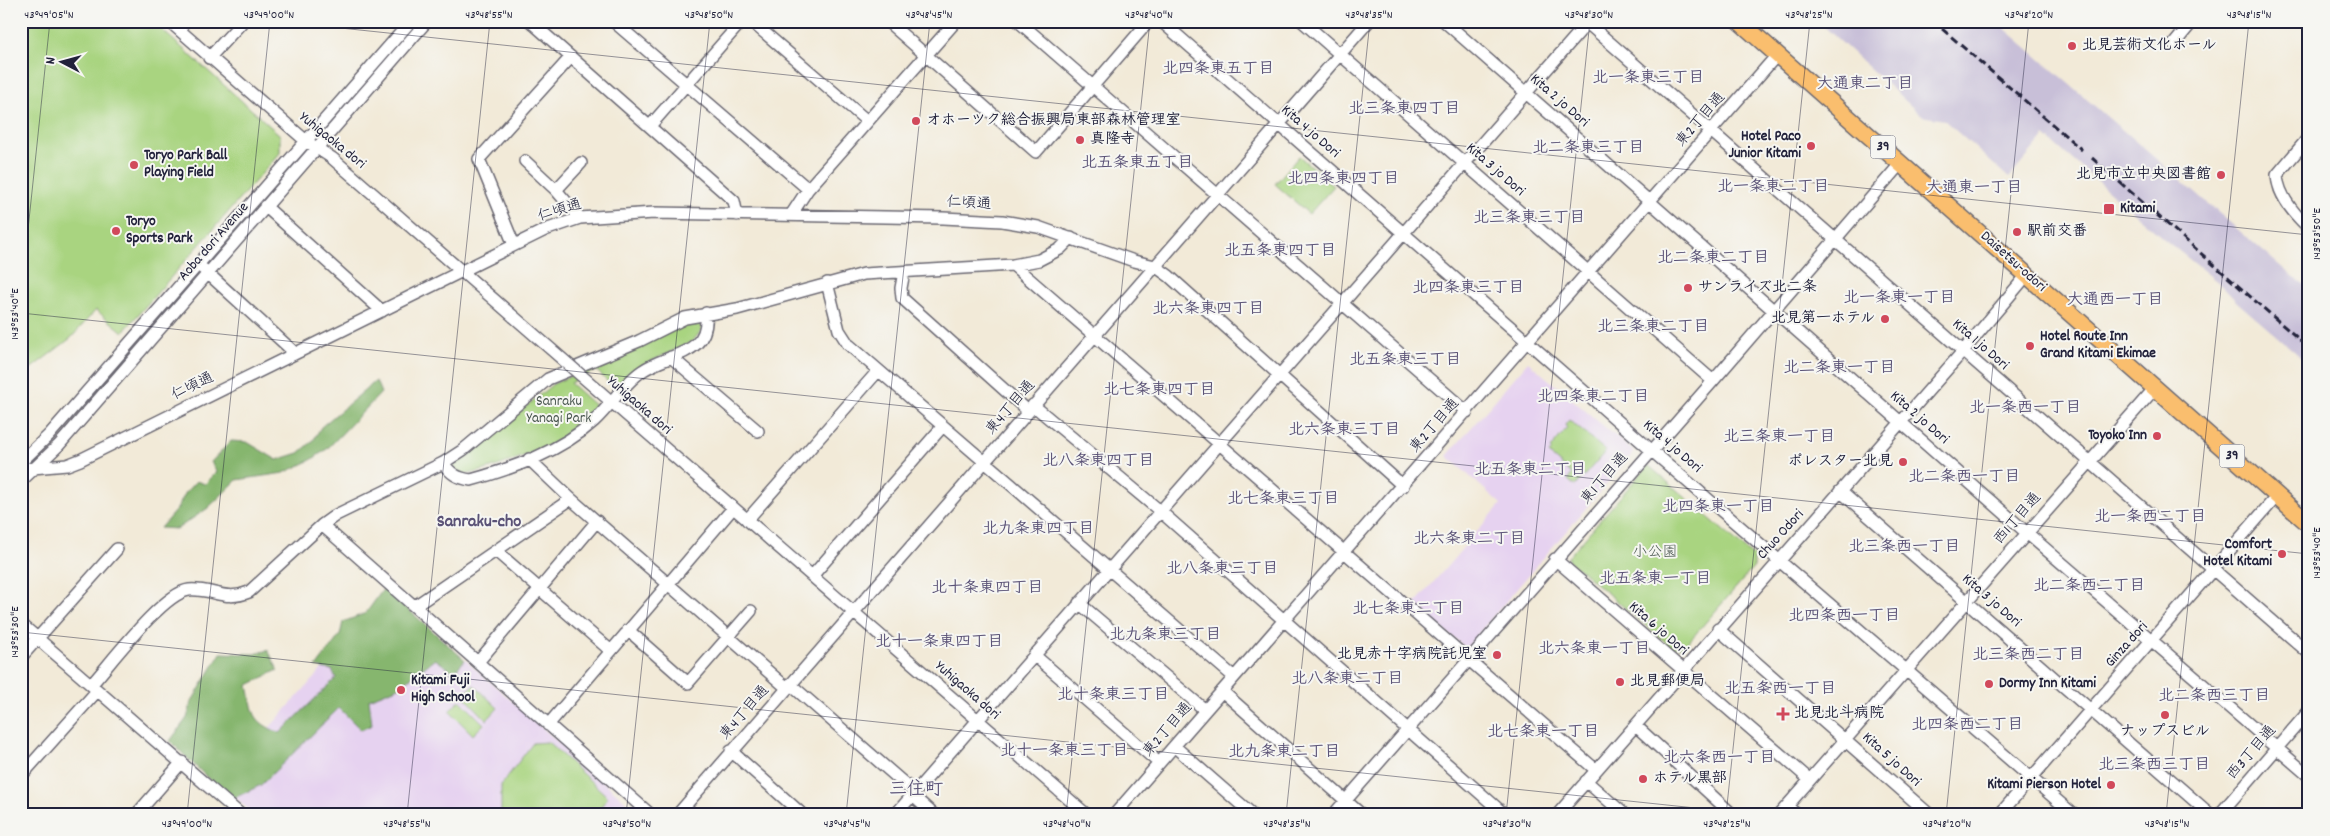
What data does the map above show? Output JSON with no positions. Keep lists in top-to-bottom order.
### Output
{
  "streets": {
    "highway": ["39", "Daisetsu-odori"],
    "street": [
      "Kita 2 jo Dori",
      "東2丁目通",
      "Kita 4 jo Dori",
      "Yuhigaoka dori",
      "Kita 3 jo Dori",
      "仁頃通",
      "Aoba dori Avenue",
      "Kita 1 jo Dori",
      "東4丁目通",
      "東1丁目通",
      "西1丁目通",
      "Chuo Odori",
      "Kita 6 jo Dori",
      "Ginza dori",
      "西3丁目通",
      "Kita 5 jo Dori"
    ]
  },
  "crossings": [
    ["Kita 2 jo Dori", "東2丁目通"],
    ["Kita 2 jo Dori", "東1丁目通"],
    ["Kita 2 jo Dori", "西1丁目通"],
    ["Kita 2 jo Dori", "Chuo Odori"],
    ["Kita 2 jo Dori", "Ginza dori"],
    ["Kita 2 jo Dori", "西3丁目通"],
    ["東2丁目通", "Kita 4 jo Dori"],
    ["東2丁目通", "Kita 3 jo Dori"],
    ["東2丁目通", "Daisetsu-odori"],
    ["東2丁目通", "Kita 1 jo Dori"],
    ["Kita 4 jo Dori", "東4丁目通"],
    ["Kita 4 jo Dori", "東1丁目通"],
    ["Kita 4 jo Dori", "西1丁目通"],
    ["Kita 4 jo Dori", "Chuo Odori"],
    ["Kita 4 jo Dori", "Ginza dori"],
    ["Yuhigaoka dori", "仁頃通"],
    ["Yuhigaoka dori", "Aoba dori Avenue"],
    ["Yuhigaoka dori", "東4丁目通"],
    ["Kita 3 jo Dori", "東4丁目通"],
    ["Kita 3 jo Dori", "東1丁目通"],
    ["Kita 3 jo Dori", "西1丁目通"],
    ["Kita 3 jo Dori", "Chuo Odori"],
    ["Kita 3 jo Dori", "Ginza dori"],
    ["仁頃通", "Aoba dori Avenue"],
    ["仁頃通", "東4丁目通"],
    ["Daisetsu-odori", "東1丁目通"],
    ["Daisetsu-odori", "西1丁目通"],
    ["Daisetsu-odori", "Chuo Odori"],
    ["Daisetsu-odori", "Ginza dori"],
    ["Kita 1 jo Dori", "東1丁目通"],
    ["Kita 1 jo Dori", "西1丁目通"],
    ["Kita 1 jo Dori", "Chuo Odori"],
    ["Kita 1 jo Dori", "Ginza dori"],
    ["東1丁目通", "Kita 6 jo Dori"],
    ["西1丁目通", "Kita 6 jo Dori"],
    ["西1丁目通", "Kita 5 jo Dori"],
    ["Chuo Odori", "Kita 6 jo Dori"],
    ["Chuo Odori", "Kita 5 jo Dori"]
  ],
  "districts": [
    "北四条東五丁目",
    "北一条東三丁目",
    "大通東二丁目",
    "北三条東四丁目",
    "北二条東三丁目",
    "北五条東五丁目",
    "北四条東四丁目",
    "北一条東二丁目",
    "大通東一丁目",
    "北三条東三丁目",
    "北五条東四丁目",
    "北二条東二丁目",
    "北四条東三丁目",
    "北一条東一丁目",
    "大通西一丁目",
    "北六条東四丁目",
    "北三条東二丁目",
    "北五条東三丁目",
    "北二条東一丁目",
    "北七条東四丁目",
    "北四条東二丁目",
    "北一条西一丁目",
    "北六条東三丁目",
    "北三条東一丁目",
    "北八条東四丁目",
    "北五条東二丁目",
    "北二条西一丁目",
    "北七条東三丁目",
    "北四条東一丁目",
    "北一条西二丁目",
    "Sanraku-cho",
    "北九条東四丁目",
    "北六条東二丁目",
    "北三条西一丁目",
    "北八条東三丁目",
    "北五条東一丁目",
    "北二条西二丁目",
    "北十条東四丁目",
    "北七条東二丁目",
    "北四条西一丁目",
    "北九条東三丁目",
    "北十一条東四丁目",
    "北六条東一丁目",
    "北三条西二丁目",
    "北八条東二丁目",
    "北五条西一丁目",
    "北十条東三丁目",
    "北二条西三丁目",
    "北四条西二丁目",
    "北七条東一丁目",
    "北十一条東三丁目",
    "北九条東二丁目",
    "北六条西一丁目",
    "北三条西三丁目",
    "三住町"
  ],
  "parks": ["Sanraku Yanagi Park", "小公園"],
  "places": {
    "other": [
      "北見芸術文化ホール",
      "オホーツク総合振興局東部森林管理室",
      "真隆寺",
      "Hotel Paco Junior Kitami",
      "Toryo Park Ball Playing Field",
      "北見市立中央図書館",
      "Toryo Sports Park",
      "駅前交番",
      "サンライズ北二条",
      "北見第一ホテル",
      "Hotel Route Inn Grand Kitami Ekimae",
      "Toyoko Inn",
      "ポレスター北見",
      "Comfort Hotel Kitami",
      "北見赤十字病院託児室",
      "北見郵便局",
      "Dormy Inn Kitami",
      "Kitami Fuji High School",
      "ナップスビル",
      "ホテル黒部",
      "Kitami Pierson Hotel"
    ],
    "transit": ["Kitami"],
    "health": ["北見北斗病院"]
  },
  "north": "left",
  "coordinates": [
    "43°49'05\"N",
    "43°49'00\"N",
    "43°48'55\"N",
    "43°48'50\"N",
    "43°48'45\"N",
    "43°48'40\"N",
    "43°48'35\"N",
    "43°48'30\"N",
    "43°48'25\"N",
    "43°48'20\"N",
    "43°48'15\"N",
    "143°53'50\"E",
    "143°53'40\"E",
    "143°53'30\"E"
  ]
}
